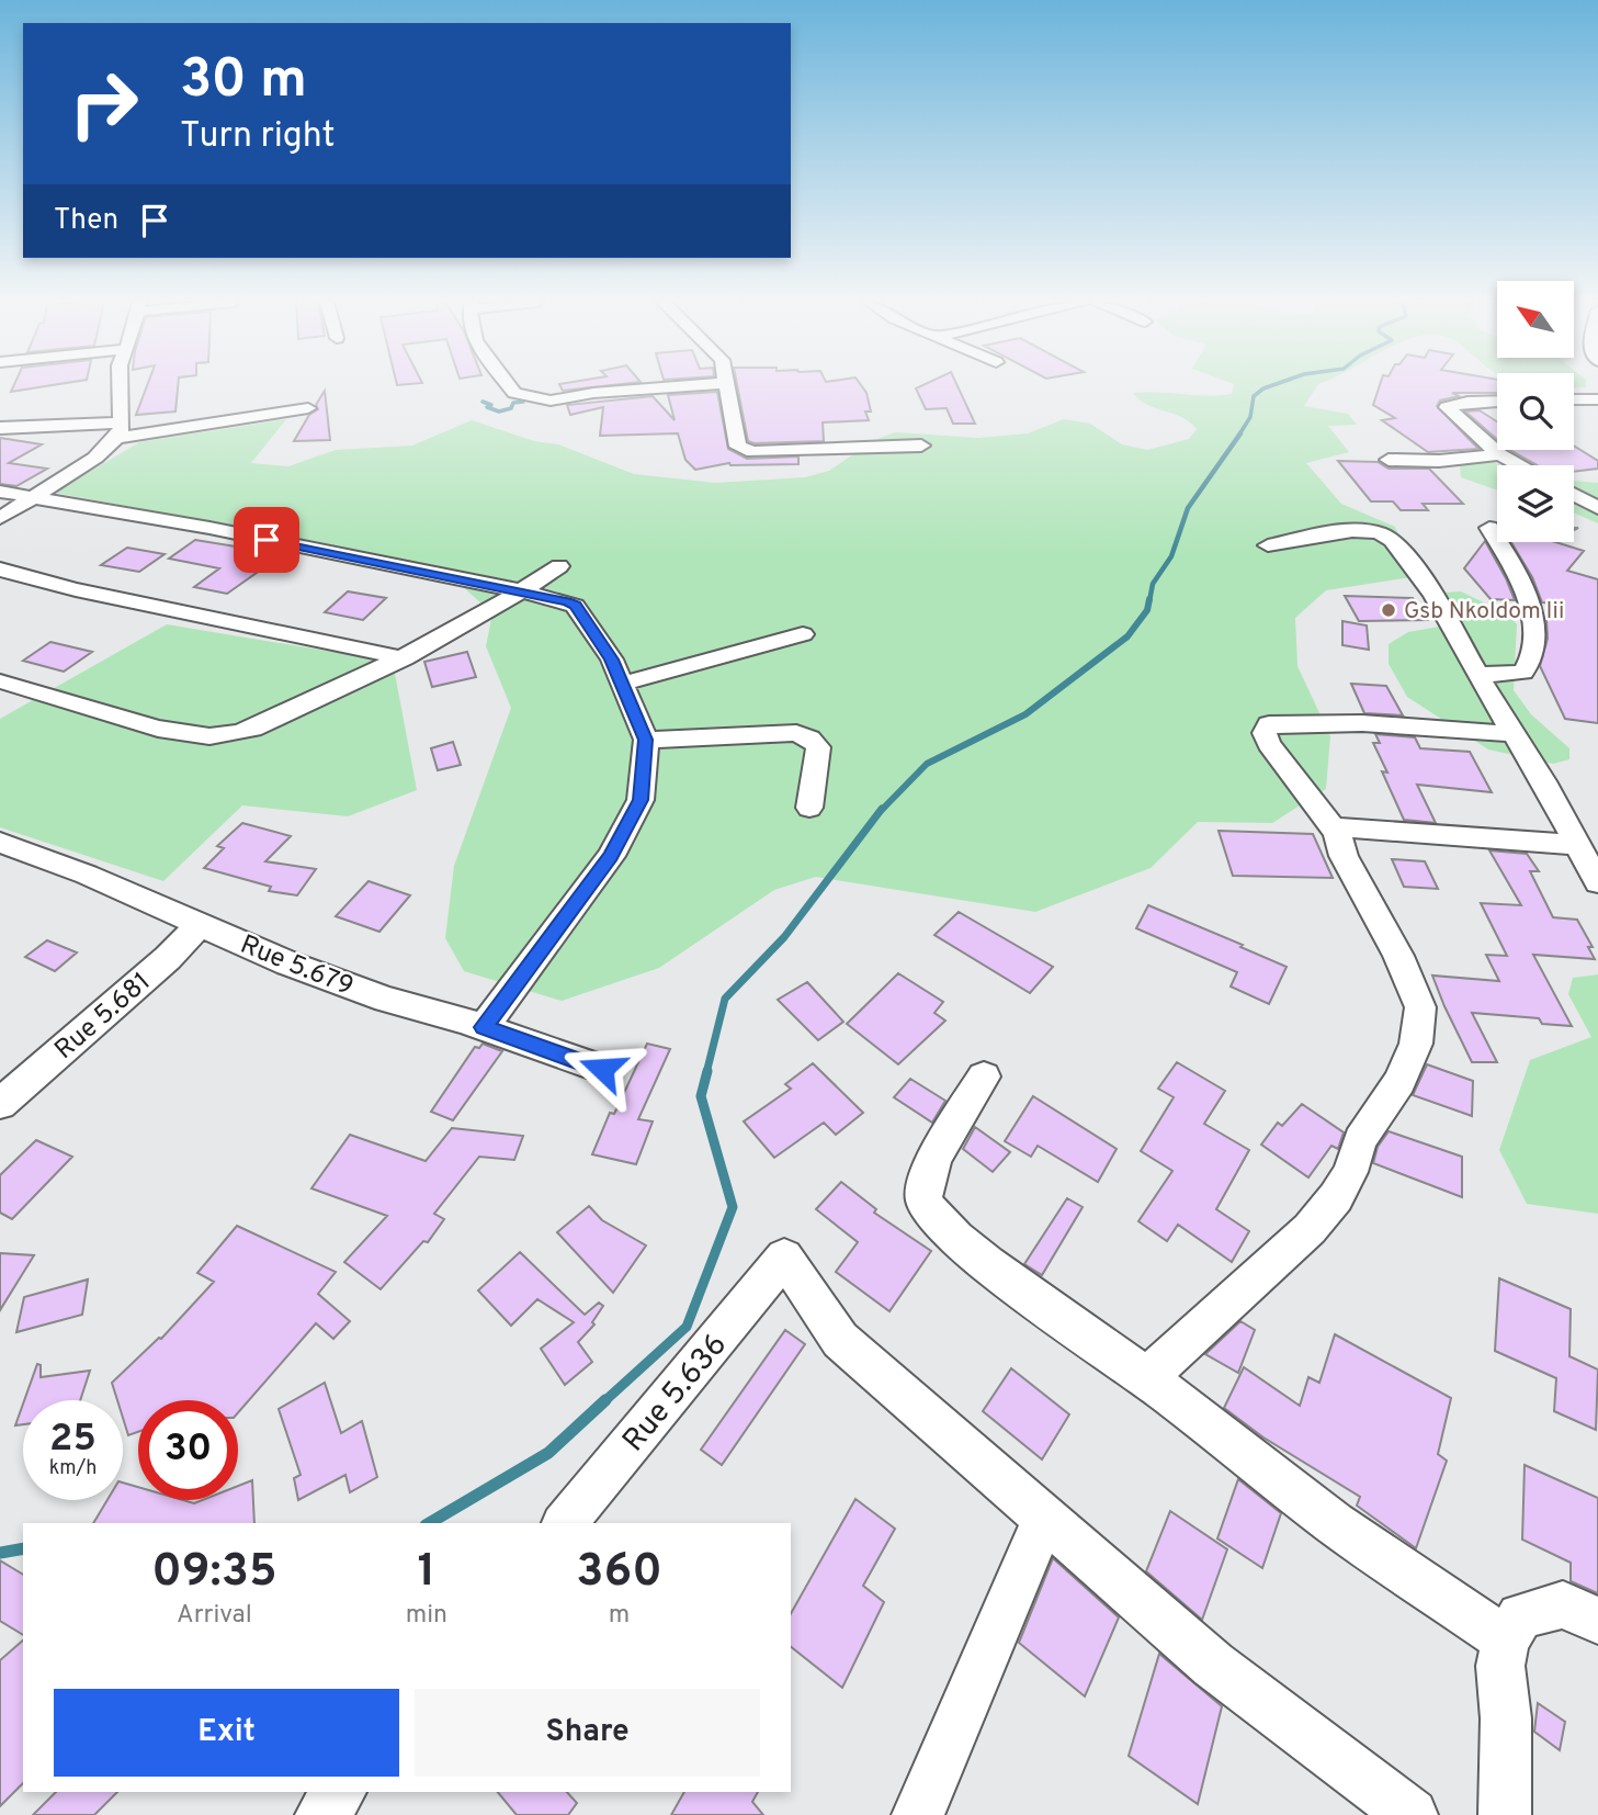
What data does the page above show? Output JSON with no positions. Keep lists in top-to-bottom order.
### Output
{
  "streets": {
    "street": ["Rue 5.679", "Rue 5.681", "Rue 5.636"]
  },
  "crossings": [
    ["Rue 5.679", "Rue 5.681"]
  ],
  "places": ["Gsb Nkoldom Iii"],
  "north": "top left",
  "page": {
    "turn": ["30 m", "Turn right"],
    "then": "Then",
    "speed": "25 km/h",
    "limit": "30",
    "eta": [
      "09:35",
      "Arrival",
      "1",
      "min",
      "360",
      "m"
    ],
    "buttons": ["Exit", "Share"]
  }
}
